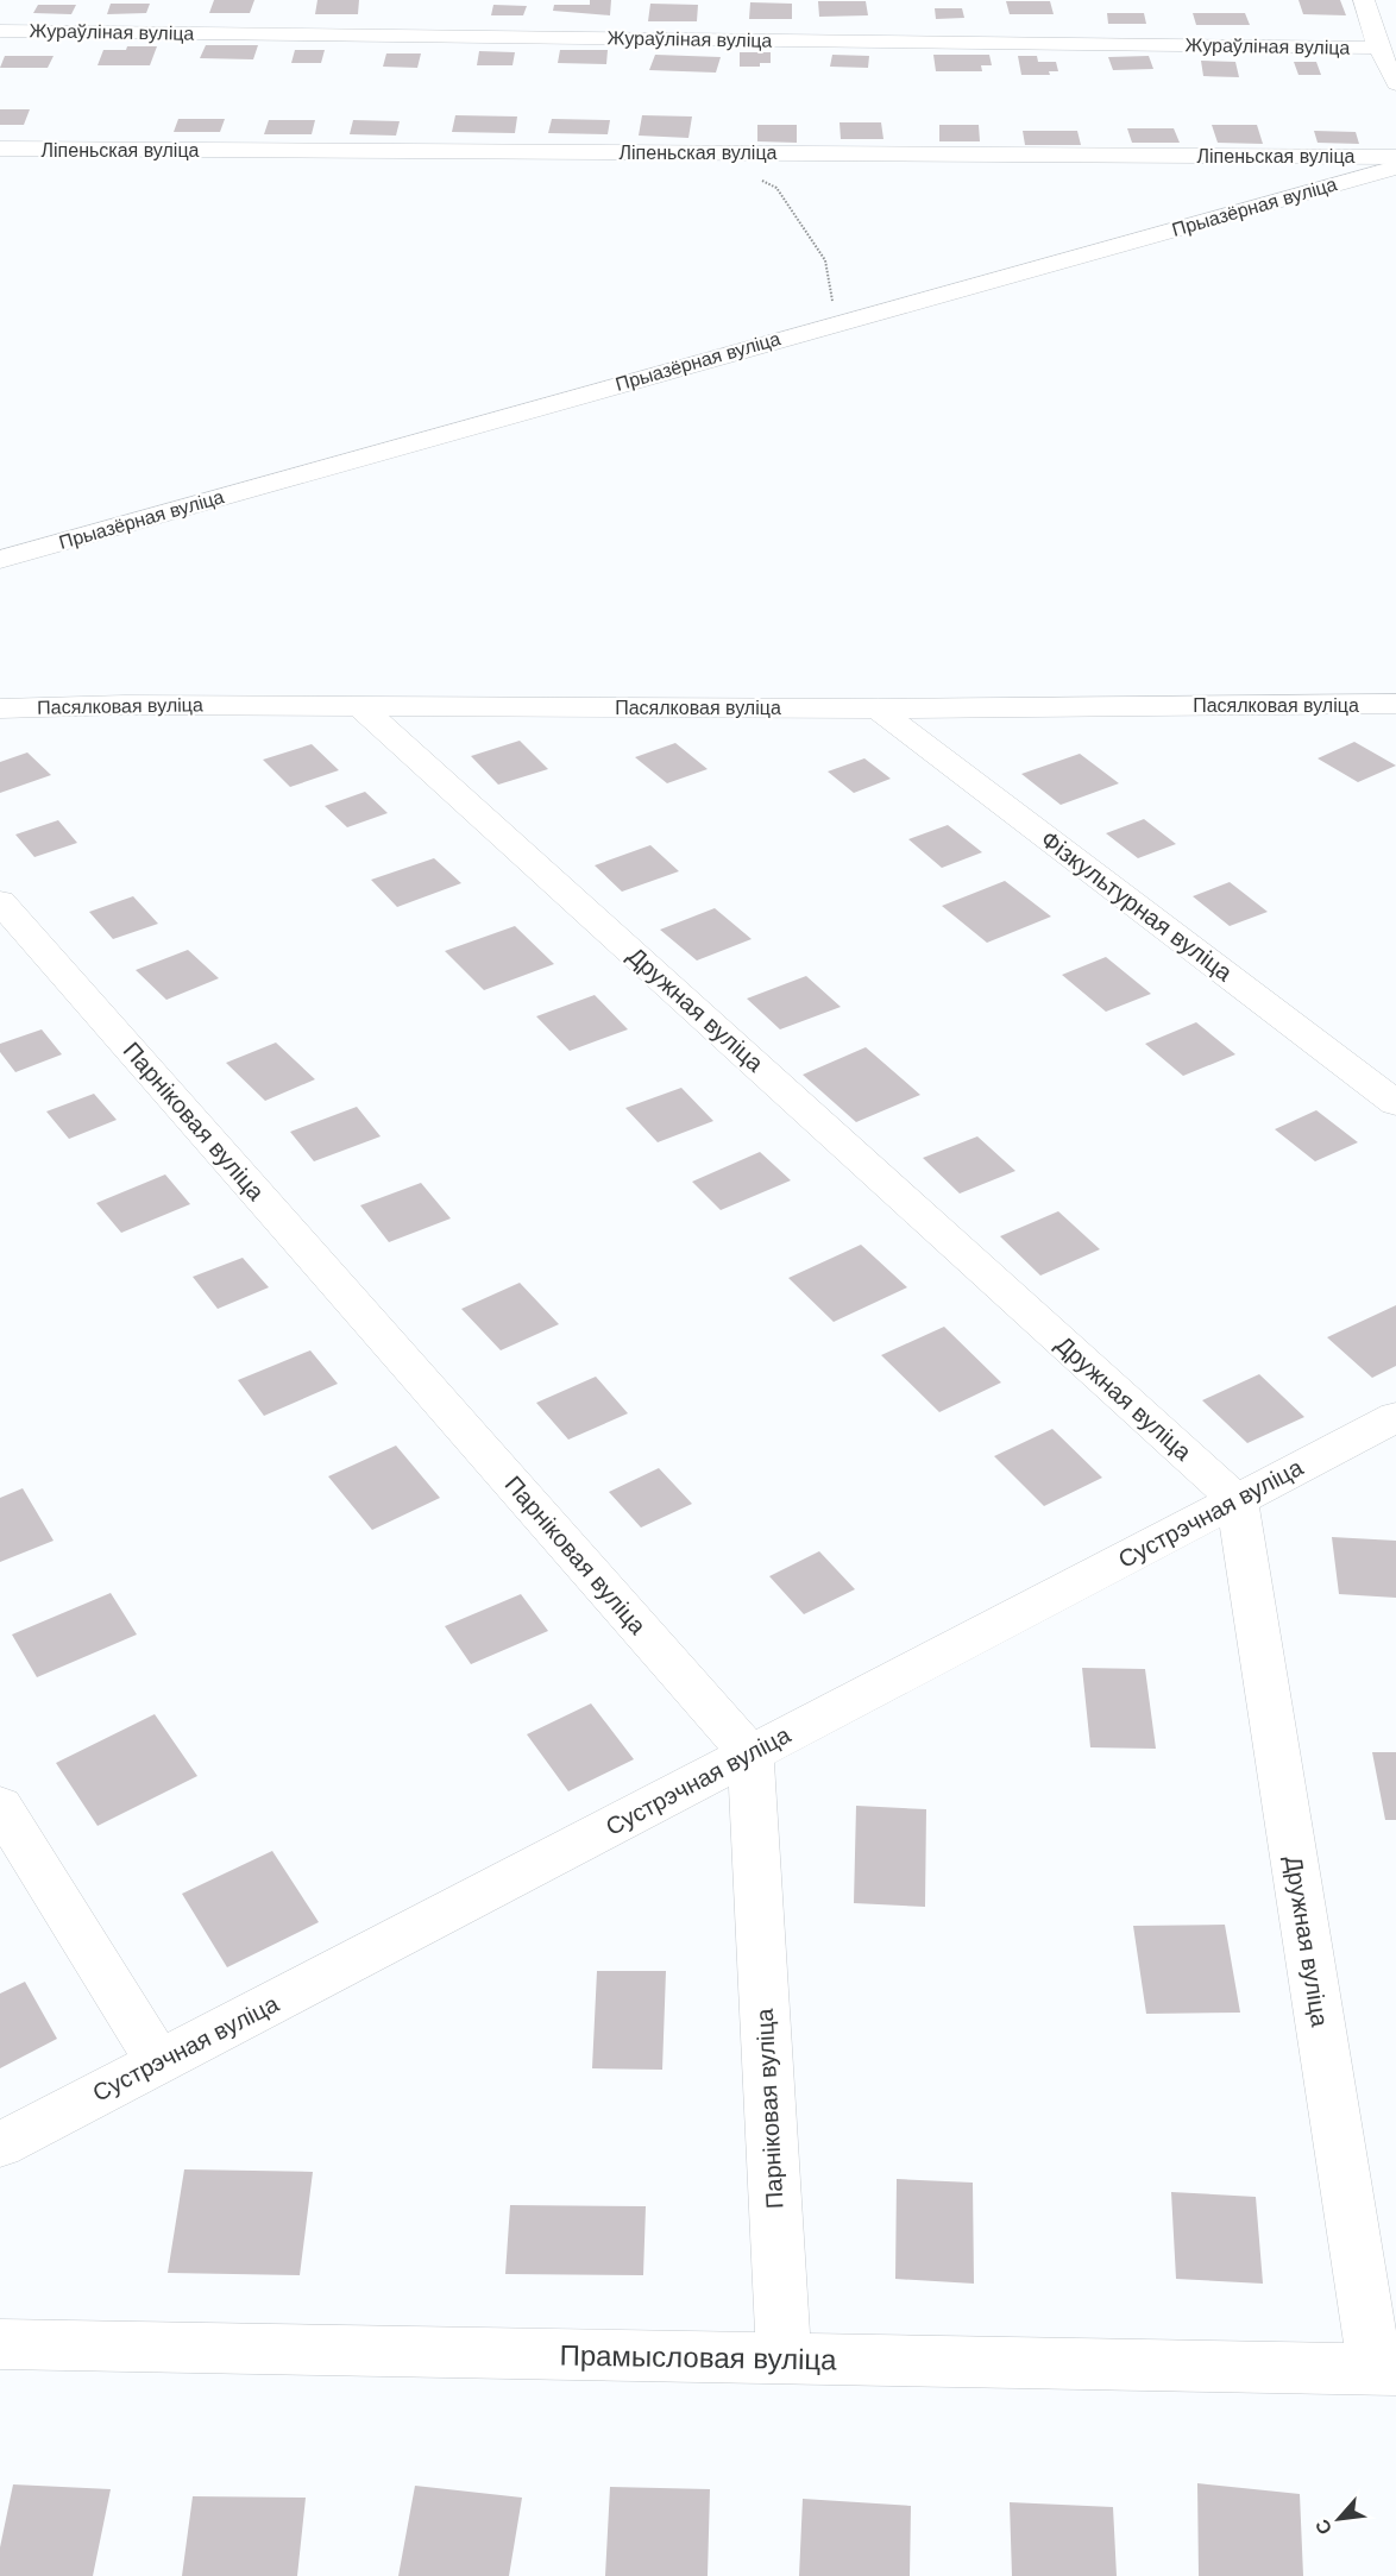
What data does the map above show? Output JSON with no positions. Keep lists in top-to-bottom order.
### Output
{
  "streets": {
    "street": [
      "Жураўліная вуліца",
      "Ліпеньская вуліца",
      "Прыазёрная вуліца",
      "Пасялковая вуліца",
      "Фізкультурная вуліца",
      "Дружная вуліца",
      "Парніковая вуліца",
      "Сустрэчная вуліца",
      "Прамысловая вуліца"
    ]
  },
  "crossings": [
    ["Пасялковая вуліца", "Фізкультурная вуліца"],
    ["Пасялковая вуліца", "Дружная вуліца"],
    ["Дружная вуліца", "Сустрэчная вуліца"],
    ["Дружная вуліца", "Прамысловая вуліца"],
    ["Парніковая вуліца", "Сустрэчная вуліца"],
    ["Парніковая вуліца", "Прамысловая вуліца"]
  ],
  "north": "bottom left"
}
